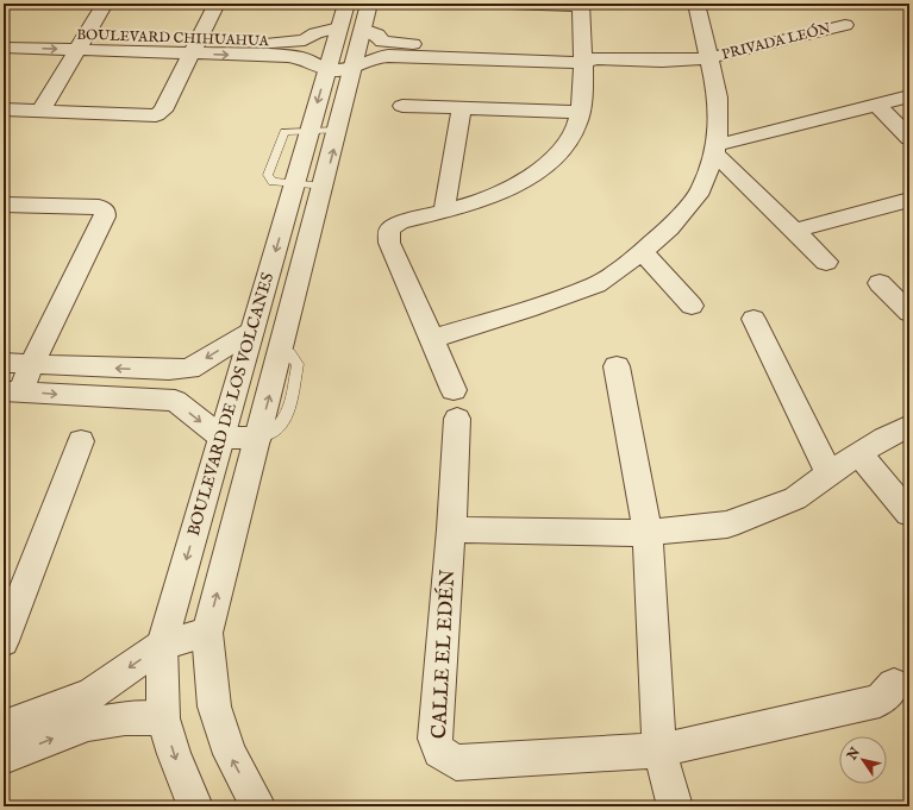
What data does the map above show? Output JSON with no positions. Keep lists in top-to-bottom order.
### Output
{
  "streets": {
    "street": [
      "BOULEVARD CHIHUAHUA",
      "PRIVADA LEÓN",
      "BOULEVARD DE LOS VOLCANES",
      "CALLE EL EDÉN"
    ]
  },
  "crossings": [
    ["BOULEVARD CHIHUAHUA", "PRIVADA LEÓN"],
    ["BOULEVARD CHIHUAHUA", "BOULEVARD DE LOS VOLCANES"]
  ],
  "north": "top left"
}
